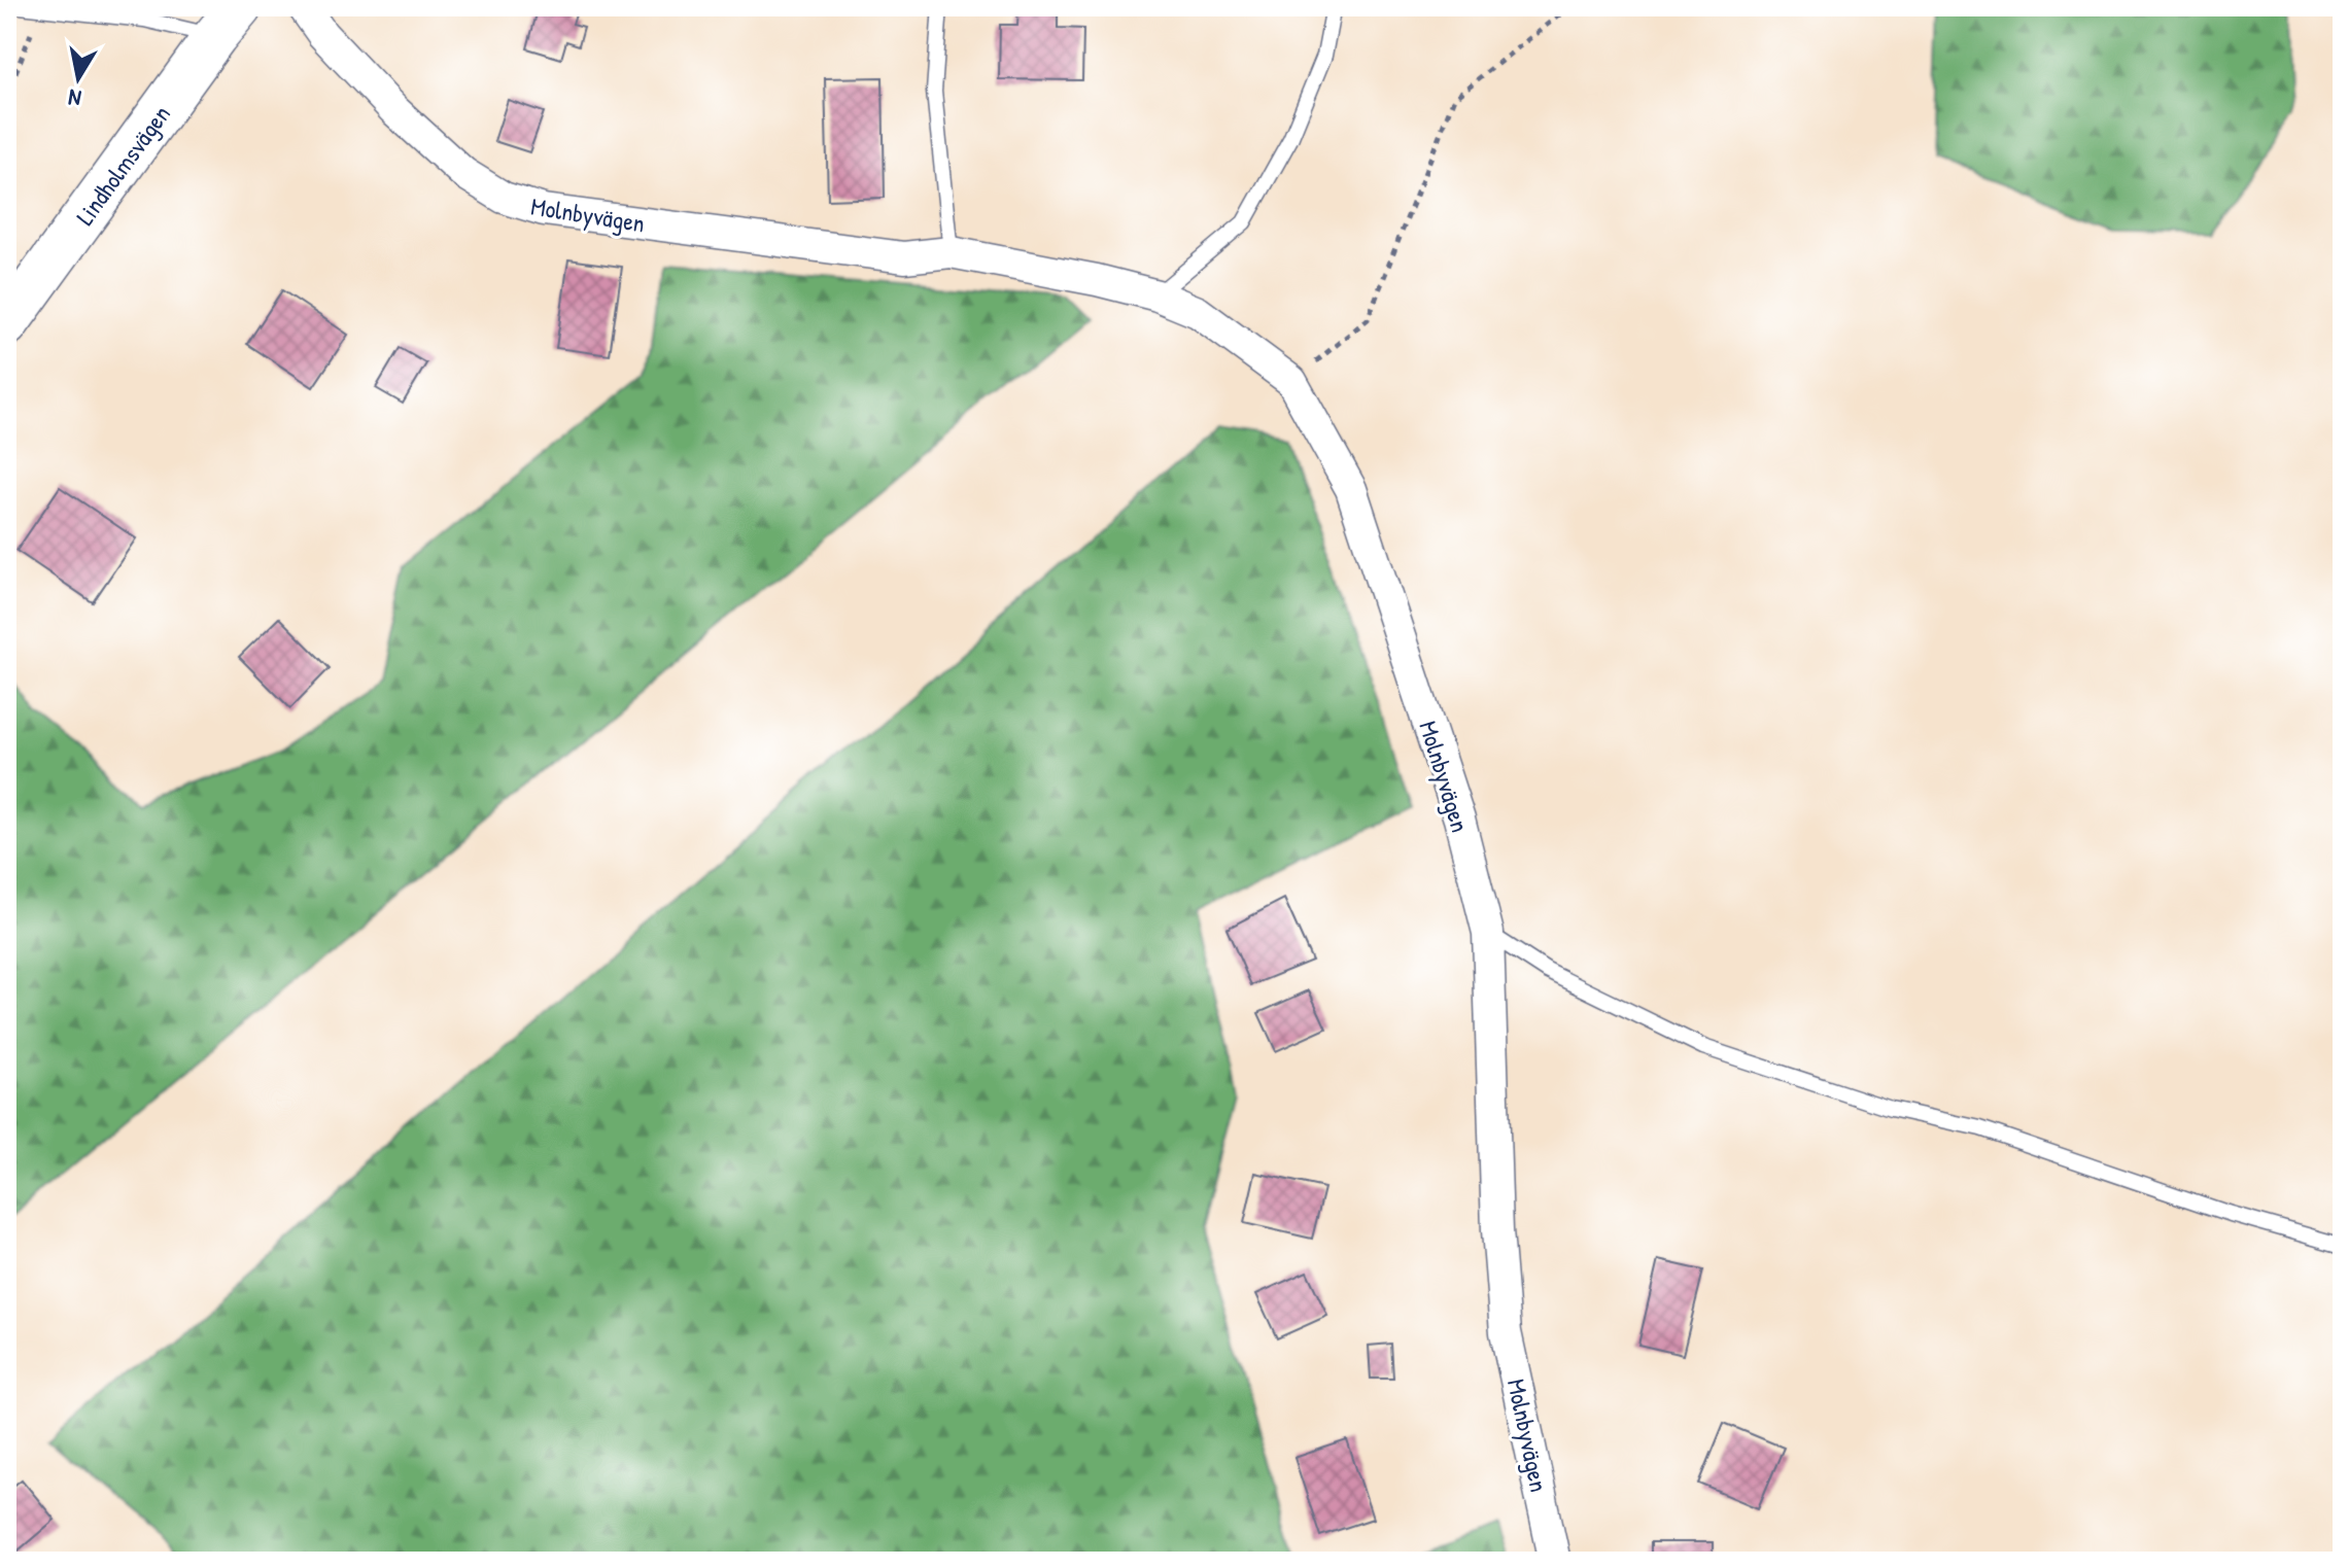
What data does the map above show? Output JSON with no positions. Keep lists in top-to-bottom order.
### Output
{
  "streets": {
    "main road": ["Lindholmsvägen"],
    "street": ["Molnbyvägen"]
  },
  "north": "bottom"
}
